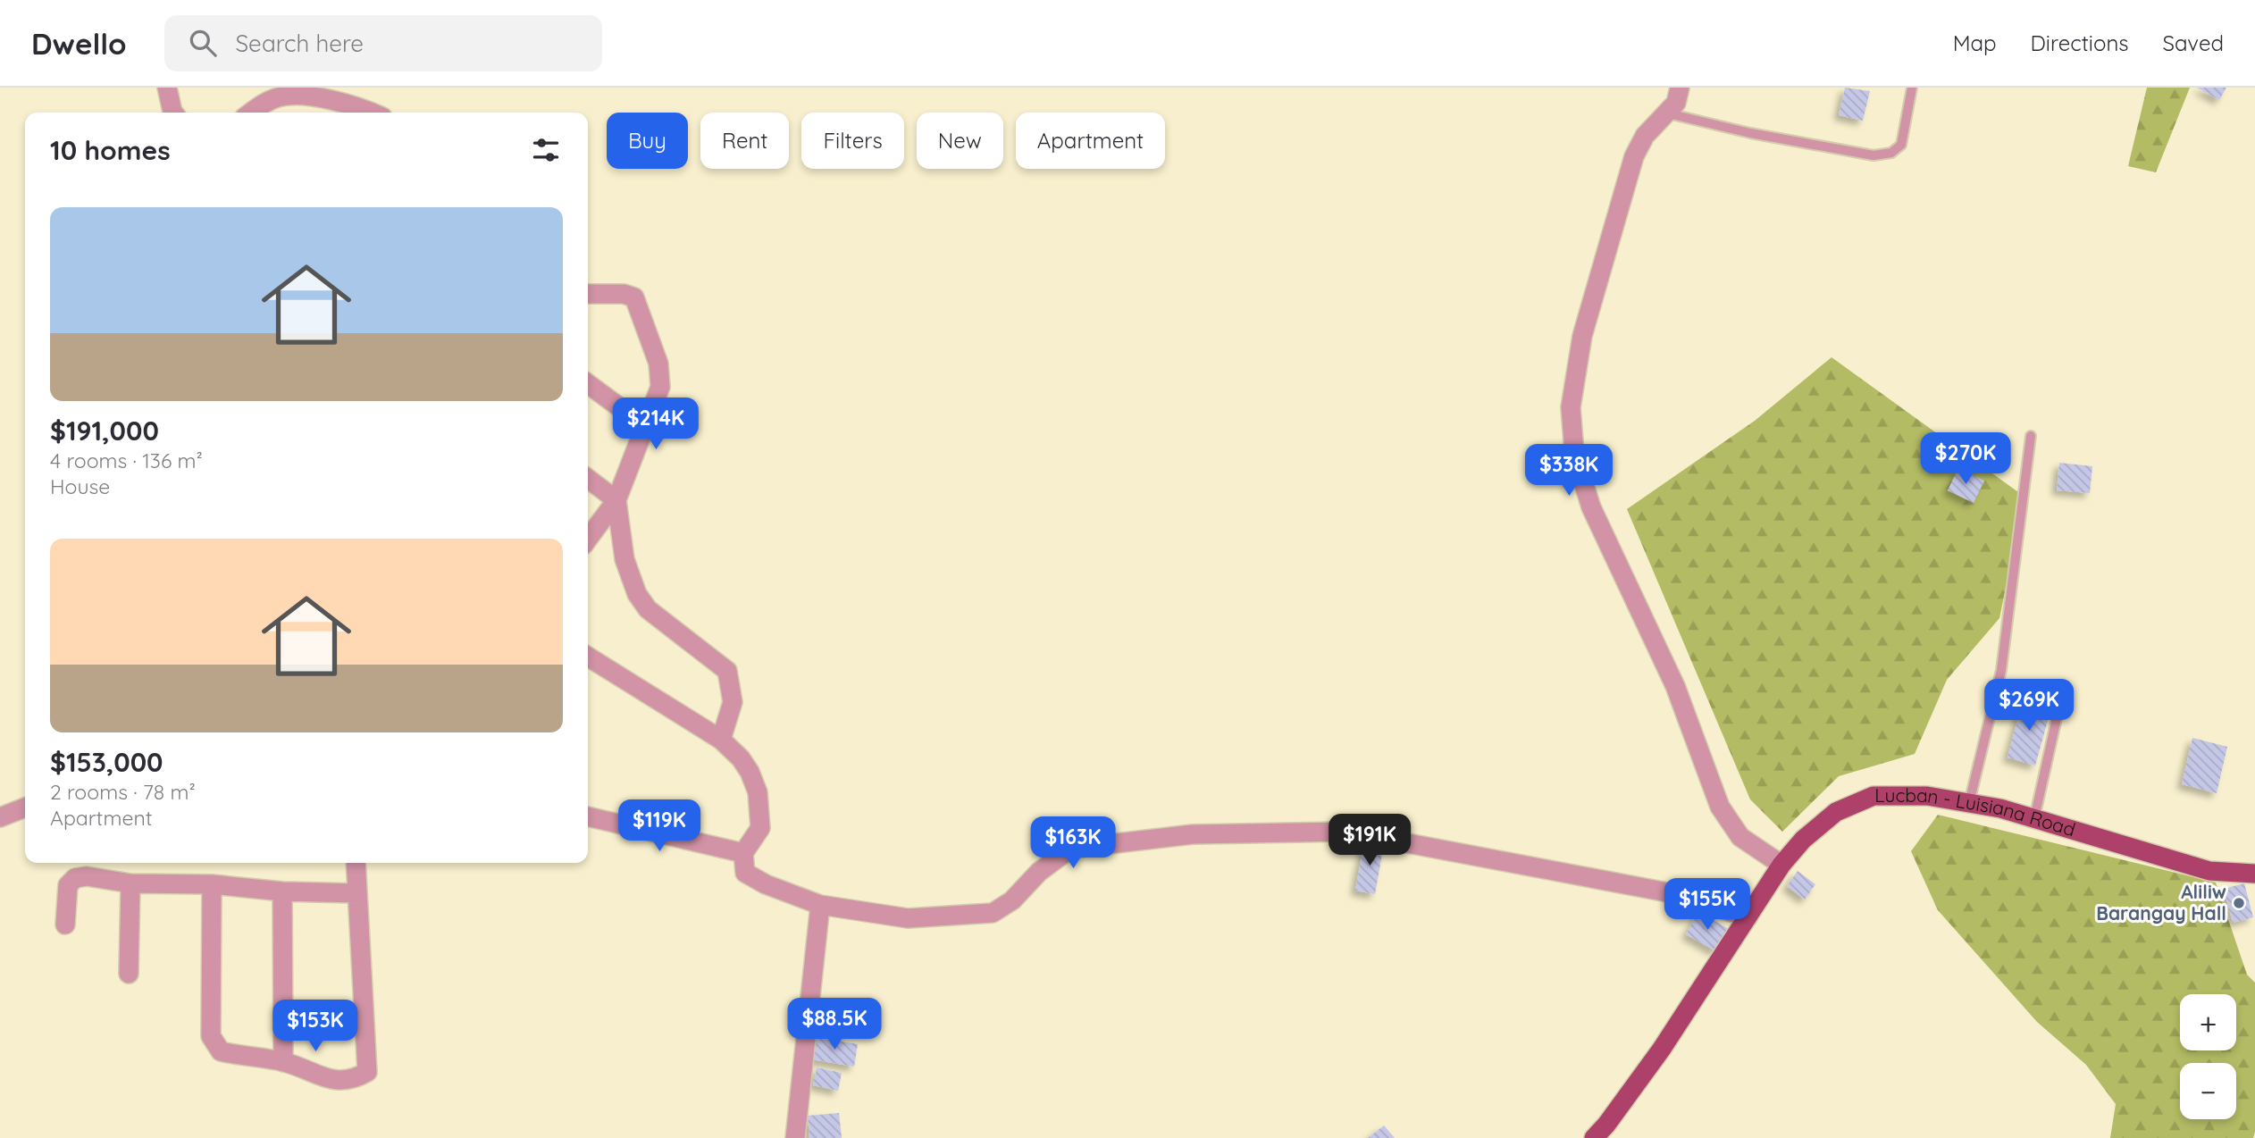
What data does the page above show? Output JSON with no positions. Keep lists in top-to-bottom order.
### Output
{
  "streets": {
    "main road": ["Lucban - Luisiana Road"]
  },
  "places": ["Aliliw Barangay Hall"],
  "page": {
    "header": "Dwello",
    "search": "Search here",
    "nav": ["Map", "Directions", "Saved"],
    "chip": [
      "Buy",
      "Rent",
      "Filters",
      "New",
      "Apartment"
    ],
    "heading": "10 homes",
    "list": [
      {
        "name": "$191,000",
        "note": "4 rooms · 136 m² · House"
      },
      {
        "name": "$153,000",
        "note": "2 rooms · 78 m² · Apartment"
      }
    ],
    "price": [
      "$214K",
      "$270K",
      "$338K",
      "$269K",
      "$119K",
      "$191K",
      "$163K",
      "$155K",
      "$88.5K",
      "$153K"
    ],
    "map_buttons": ["+", "−"]
  }
}
